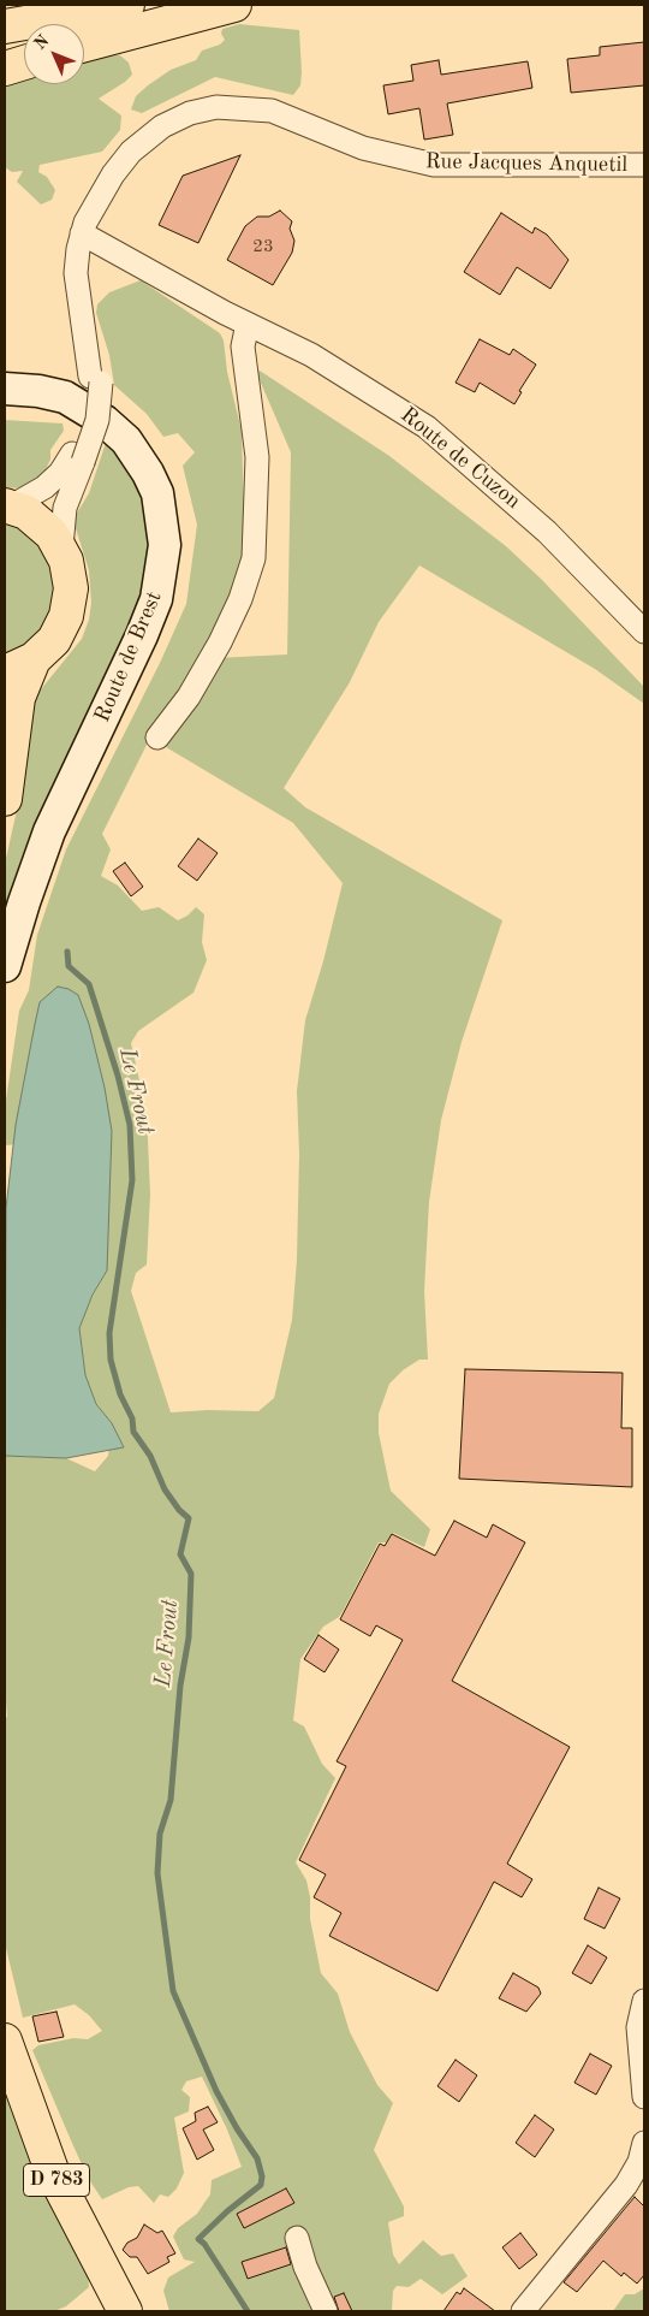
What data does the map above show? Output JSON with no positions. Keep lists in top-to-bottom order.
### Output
{
  "streets": {
    "main road": ["Route de Brest", "D 783"],
    "street": ["Rue Jacques Anquetil", "Route de Cuzon"]
  },
  "crossings": [
    ["Rue Jacques Anquetil", "Route de Cuzon"]
  ],
  "water": ["Le Frout"],
  "house_numbers": ["23"],
  "north": "top left"
}
